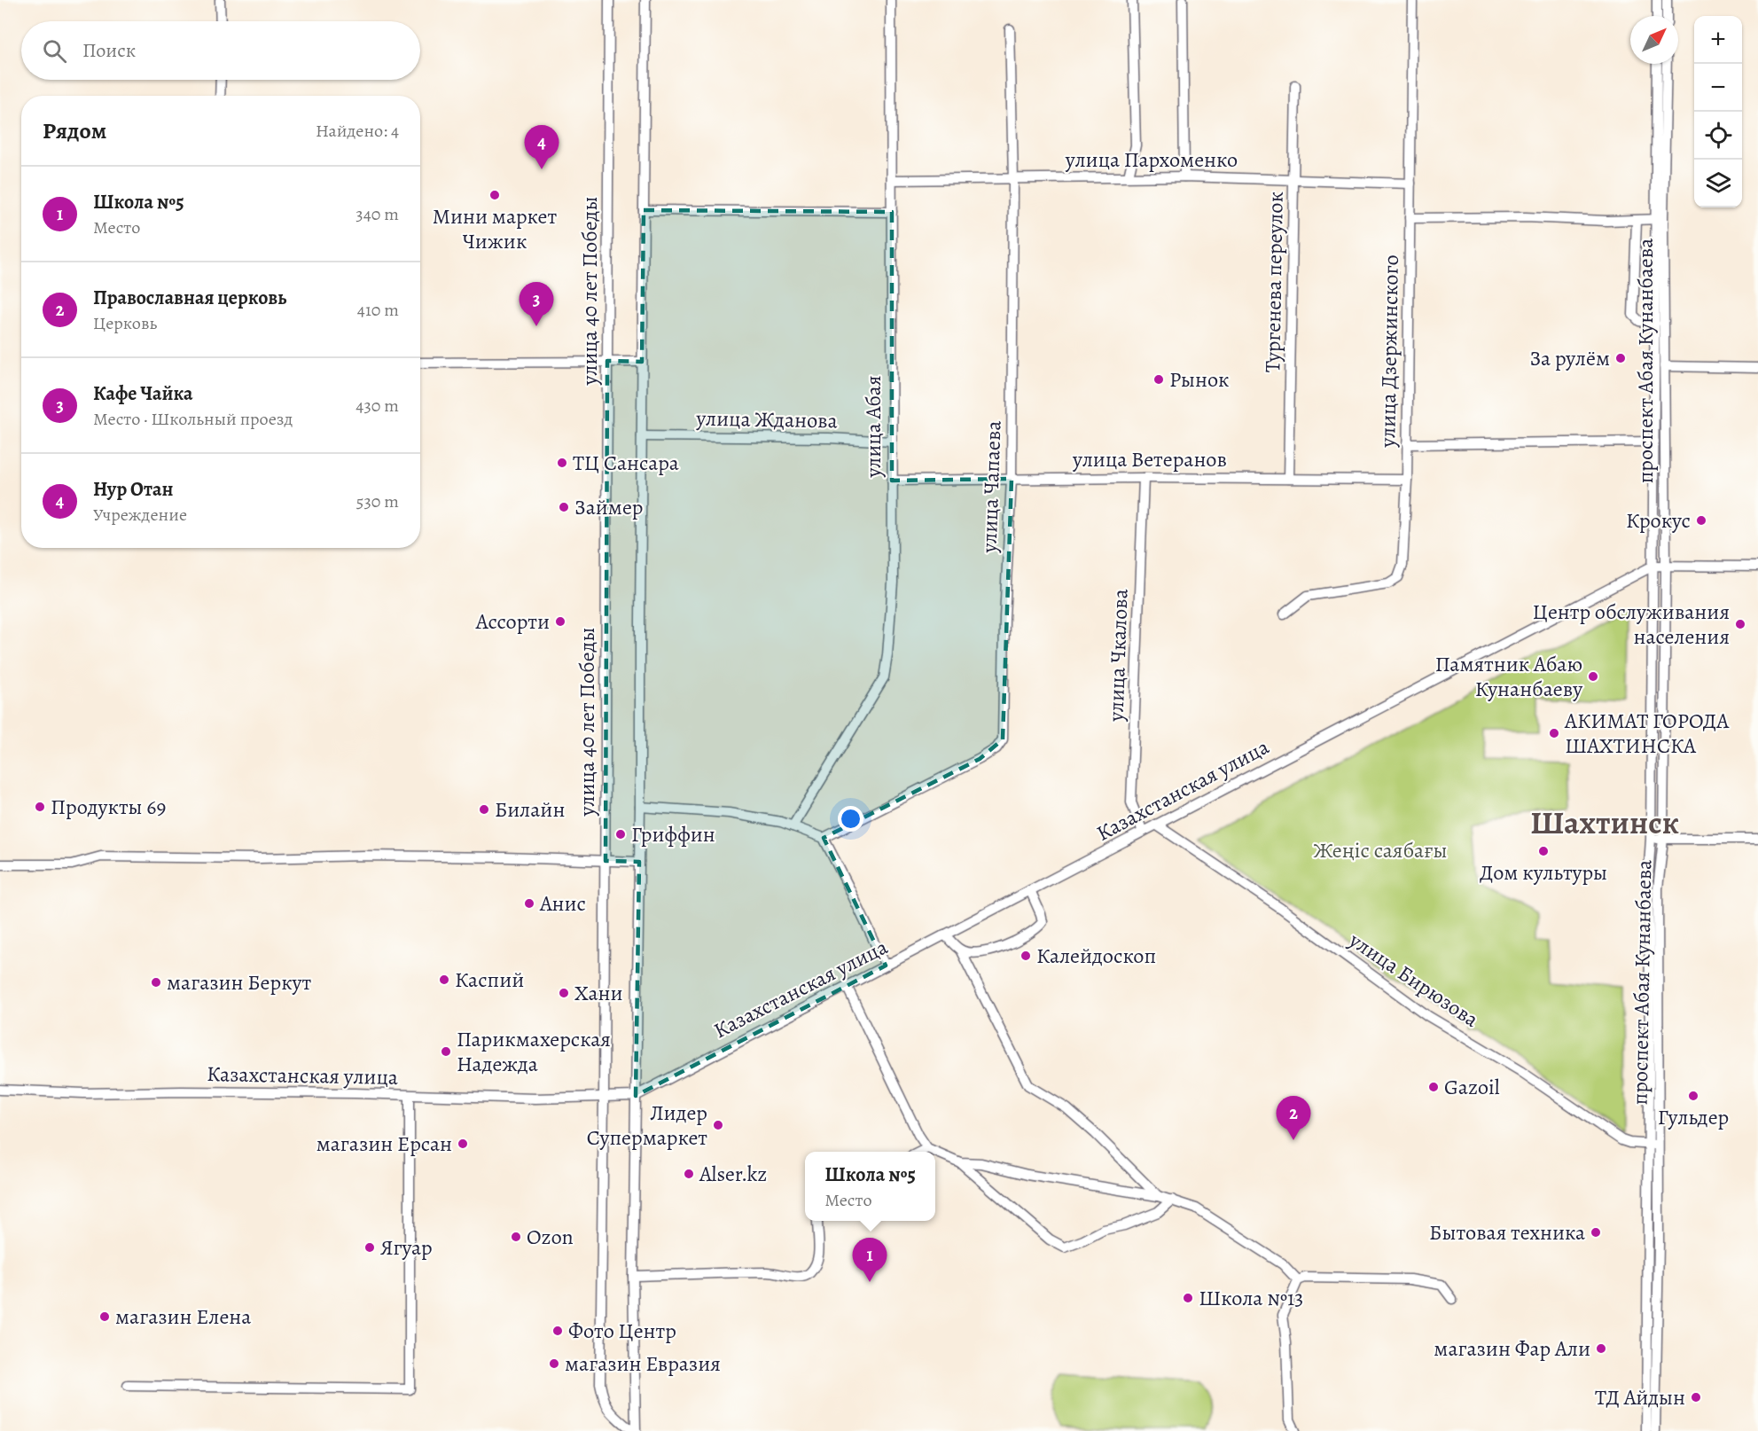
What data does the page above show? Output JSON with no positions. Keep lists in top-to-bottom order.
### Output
{
  "streets": {
    "street": [
      "улица Пархоменко",
      "Тургенева переулок",
      "улица 40 лет Победы",
      "улица Дзержинского",
      "проспект Абая Кунанбаева",
      "улица Жданова",
      "улица Абая",
      "улица Ветеранов",
      "улица Чапаева",
      "улица Чкалова",
      "Казахстанская улица",
      "улица Бирюзова"
    ]
  },
  "crossings": [
    ["улица Пархоменко", "Тургенева переулок"],
    ["улица Пархоменко", "улица Дзержинского"],
    ["улица Пархоменко", "улица Абая"],
    ["улица Пархоменко", "улица Чапаева"],
    ["Тургенева переулок", "улица Ветеранов"],
    ["улица 40 лет Победы", "улица Жданова"],
    ["улица 40 лет Победы", "Казахстанская улица"],
    ["улица Дзержинского", "улица Ветеранов"],
    ["проспект Абая Кунанбаева", "Казахстанская улица"],
    ["проспект Абая Кунанбаева", "улица Бирюзова"],
    ["улица Жданова", "улица Абая"],
    ["улица Абая", "улица Ветеранов"],
    ["улица Ветеранов", "улица Чапаева"],
    ["улица Ветеранов", "улица Чкалова"],
    ["улица Чкалова", "Казахстанская улица"],
    ["Казахстанская улица", "улица Бирюзова"]
  ],
  "districts": ["Шахтинск"],
  "parks": ["Жеңіс саябағы"],
  "places": [
    "Мини маркет Чижик",
    "За рулём",
    "Рынок",
    "ТЦ Сансара",
    "Займер",
    "Крокус",
    "Ассорти",
    "Центр обслуживания населения",
    "Памятник Абаю Кунанбаеву",
    "АКИМАТ ГОРОДА ШАХТИНСКА",
    "Продукты 69",
    "Билайн",
    "Гриффин",
    "Дом культуры",
    "Анис",
    "Калейдоскоп",
    "Каспий",
    "магазин Беркут",
    "Хани",
    "Парикмахерская Надежда",
    "Gazoil",
    "Гульдер",
    "Лидер Супермаркет",
    "магазин Ерсан",
    "Alser.kz",
    "Бытовая техника",
    "Ozon",
    "Ягуар",
    "Школа №13",
    "магазин Елена",
    "Фото Центр",
    "магазин Фар Али",
    "магазин Евразия",
    "ТД Айдын"
  ],
  "north": "top right",
  "page": {
    "map_buttons": ["+", "−"],
    "search": "Поиск",
    "heading": ["Рядом", "Найдено: 4"],
    "pins": [
      "4",
      "3",
      "2",
      "1"
    ],
    "list": [
      {
        "mark": "1",
        "name": "Школа №5",
        "note": "Место",
        "value": "340 m"
      },
      {
        "mark": "2",
        "name": "Православная церковь",
        "note": "Церковь",
        "value": "410 m"
      },
      {
        "mark": "3",
        "name": "Кафе Чайка",
        "note": "Место · Школьный проезд",
        "value": "430 m"
      },
      {
        "mark": "4",
        "name": "Нур Отан",
        "note": "Учреждение",
        "value": "530 m"
      }
    ],
    "popup": ["Школа №5", "Место"]
  }
}
